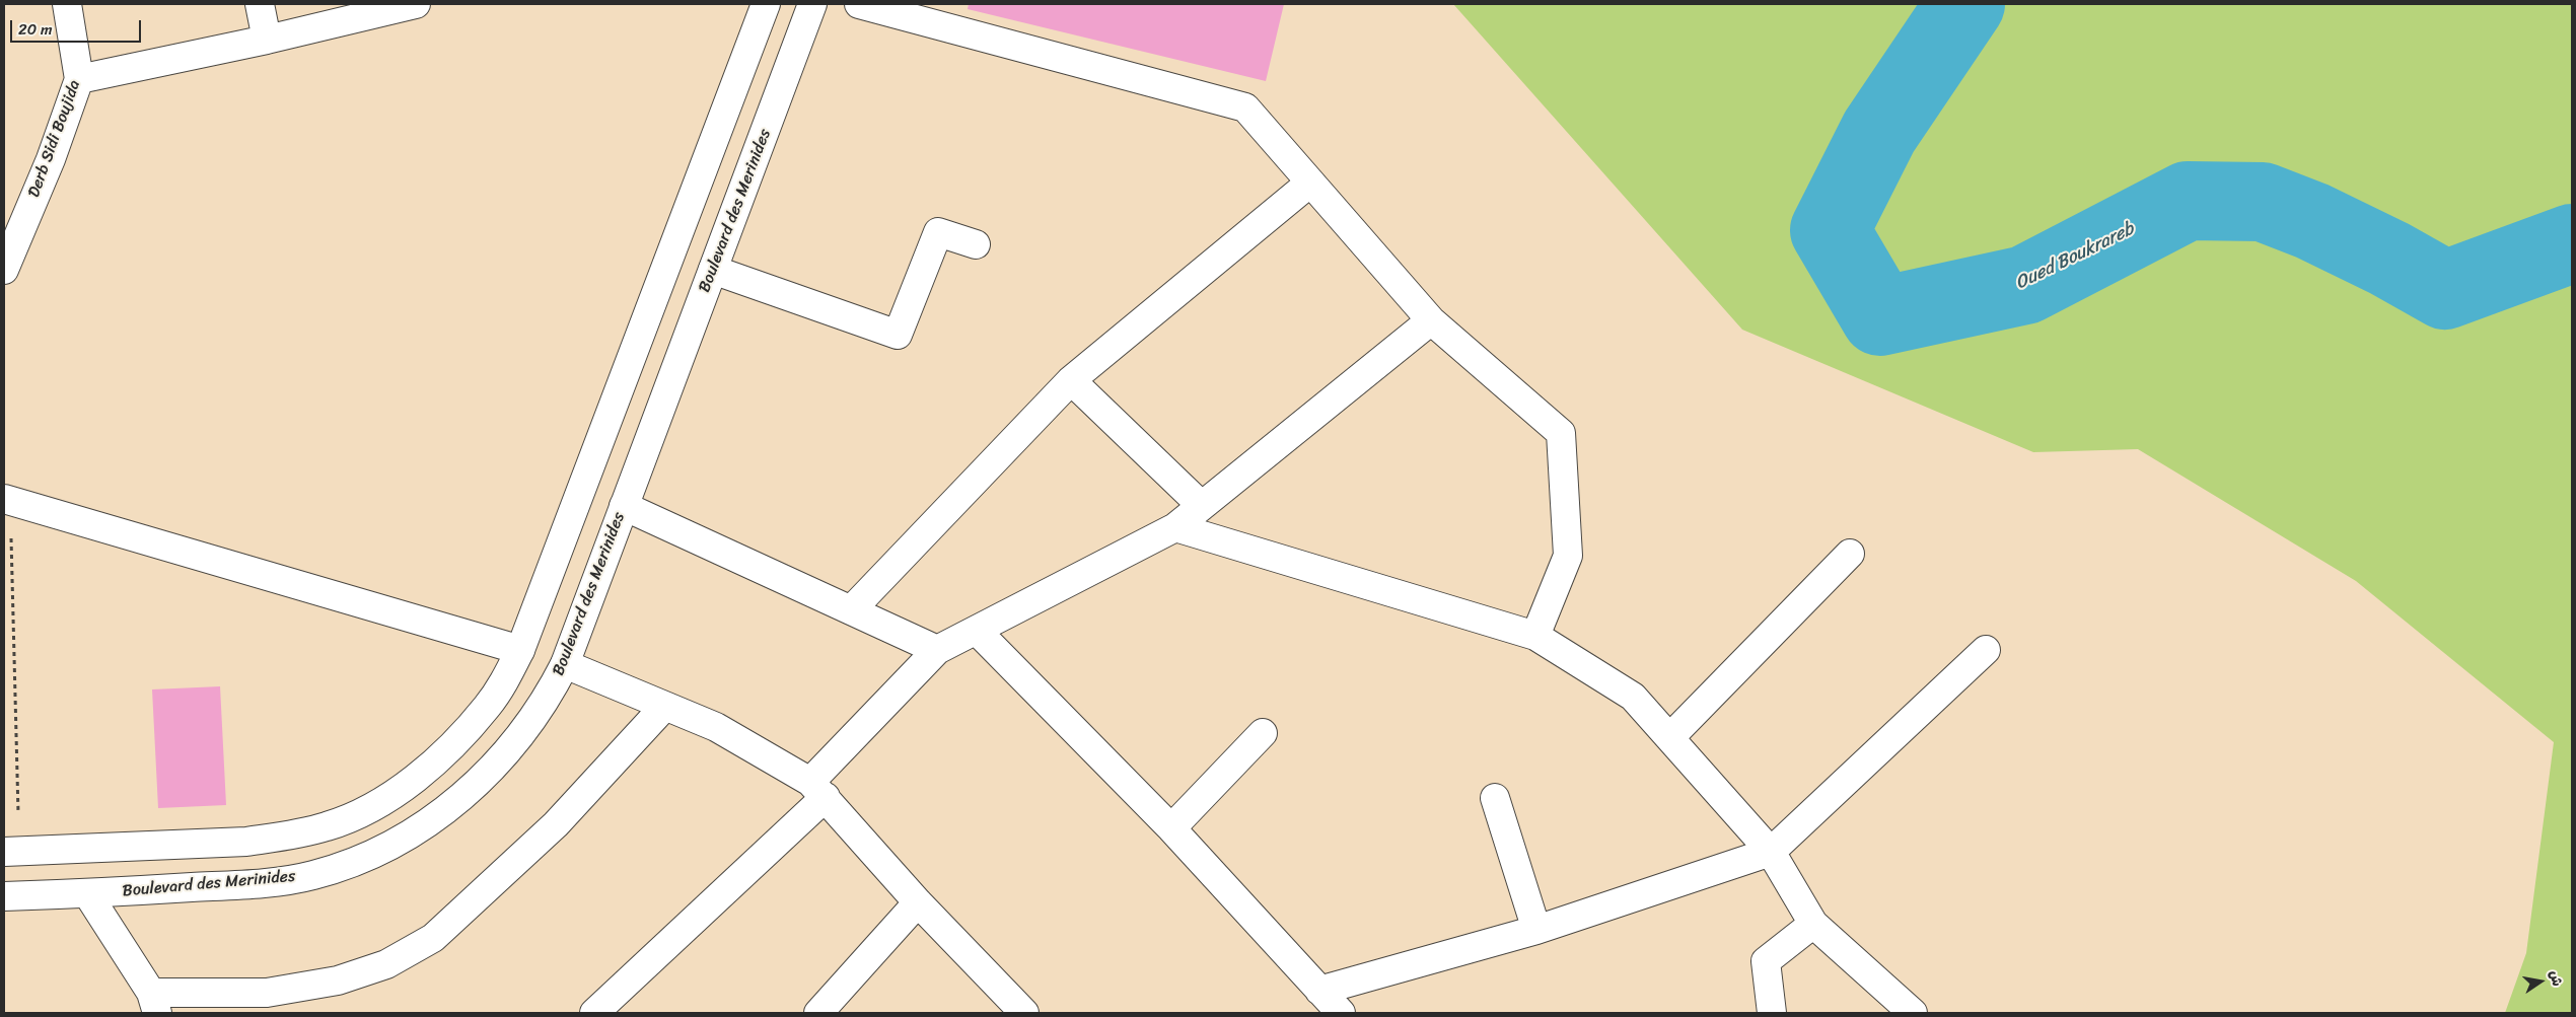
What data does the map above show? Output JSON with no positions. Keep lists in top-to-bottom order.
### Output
{
  "streets": {
    "street": ["Derb Sidi Boujida", "Boulevard des Merinides"]
  },
  "water": ["Oued Boukrareb"],
  "scale_bar": "20 m",
  "north": "right"
}
